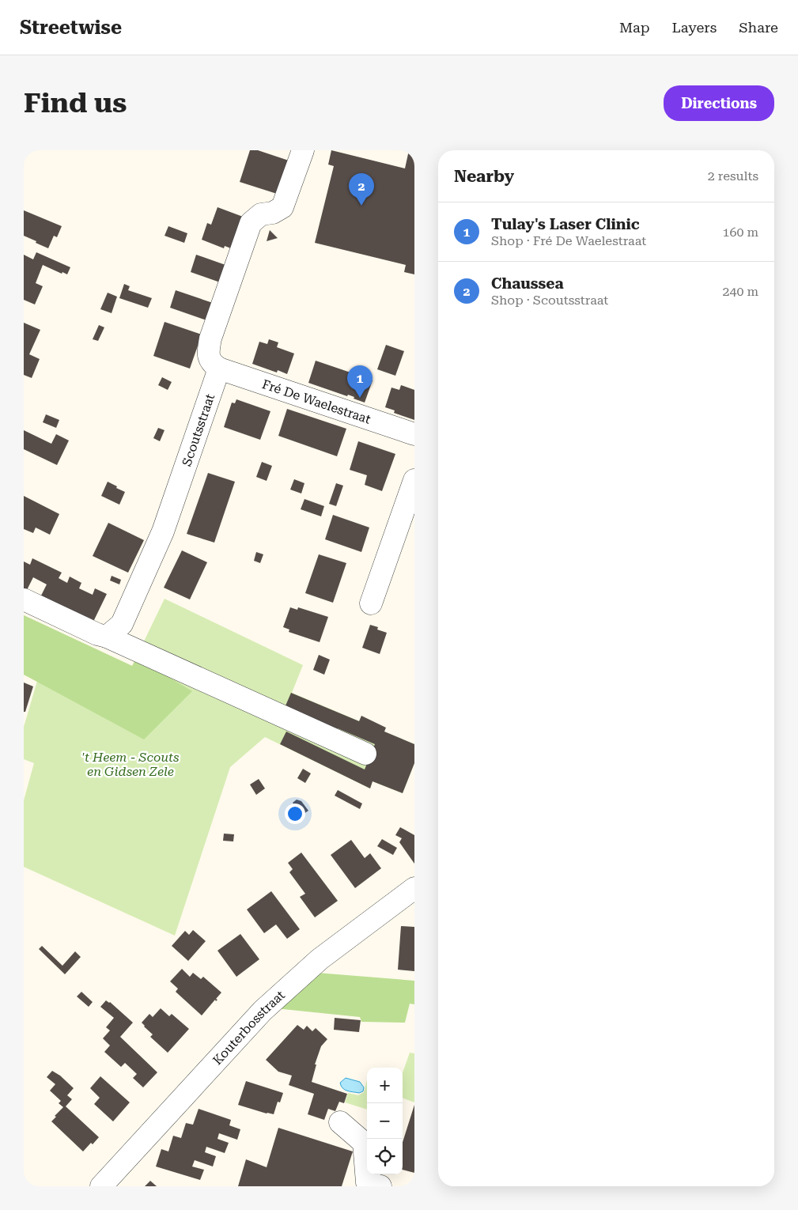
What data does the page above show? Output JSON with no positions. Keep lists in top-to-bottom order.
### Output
{
  "streets": {
    "street": ["Fré De Waelestraat", "Scoutsstraat", "Kouterbosstraat"]
  },
  "crossings": [
    ["Fré De Waelestraat", "Scoutsstraat"]
  ],
  "parks": ["'t Heem - Scouts en Gidsen Zele"],
  "page": {
    "header": "Streetwise",
    "nav": ["Map", "Layers", "Share"],
    "buttons": "Directions",
    "title": "Find us",
    "heading": ["Nearby", "2 results"],
    "pins": ["2", "1"],
    "list": [
      {
        "mark": "1",
        "name": "Tulay's Laser Clinic",
        "note": "Shop · Fré De Waelestraat",
        "value": "160 m"
      },
      {
        "mark": "2",
        "name": "Chaussea",
        "note": "Shop · Scoutsstraat",
        "value": "240 m"
      }
    ],
    "map_buttons": ["+", "−"]
  }
}
